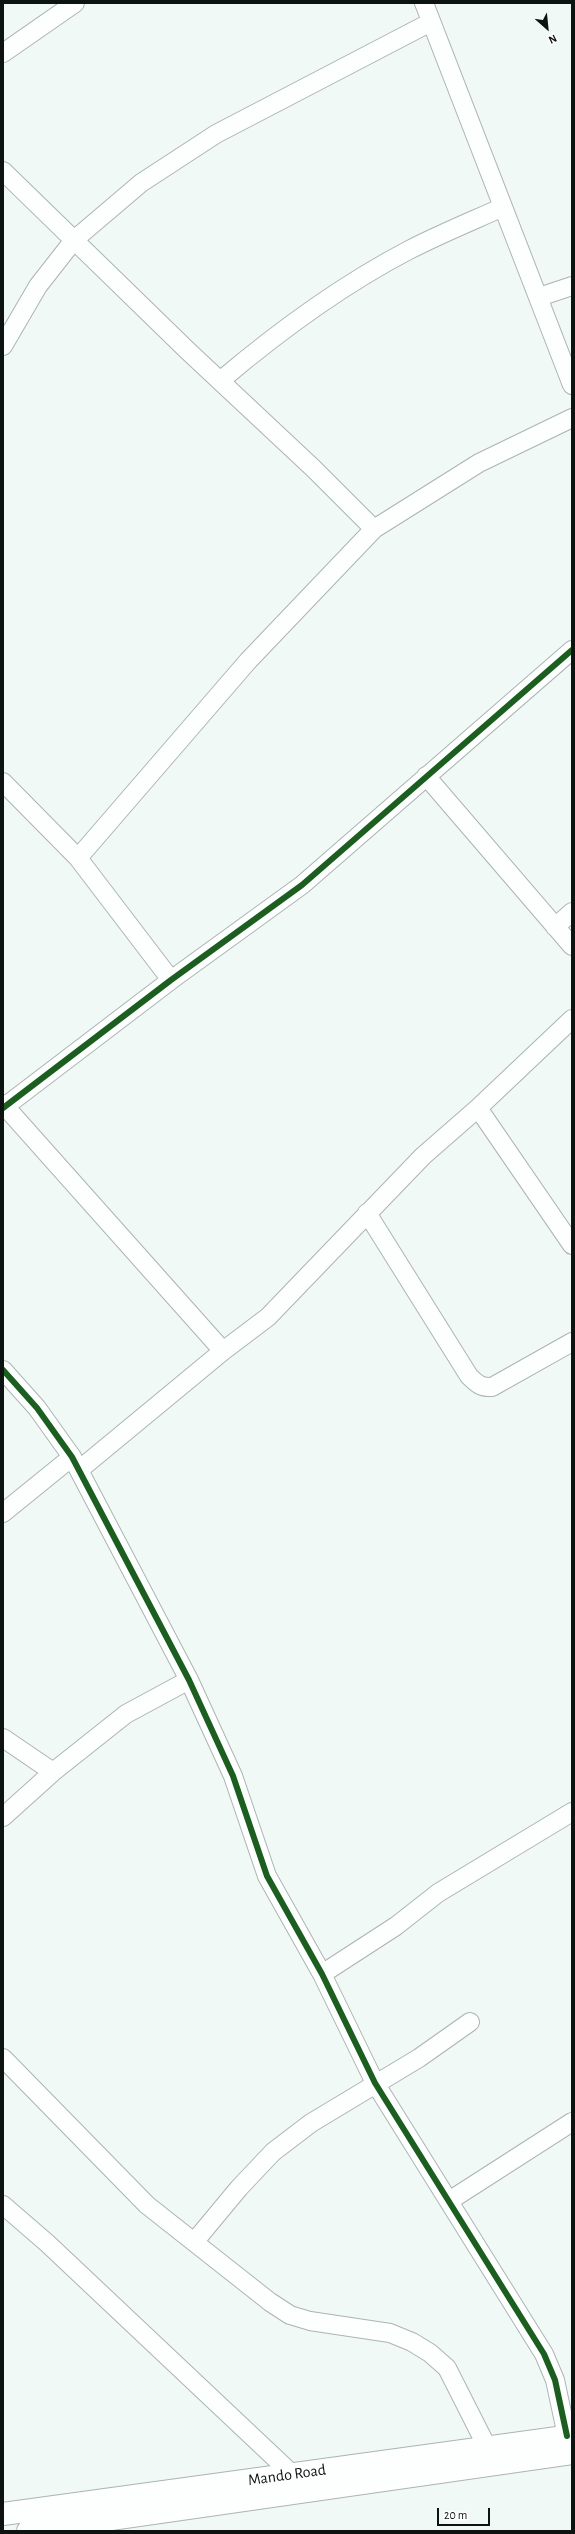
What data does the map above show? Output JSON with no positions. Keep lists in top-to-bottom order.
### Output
{
  "streets": {
    "highway": ["Mando Road"]
  },
  "scale_bar": "20 m",
  "north": "bottom right"
}
